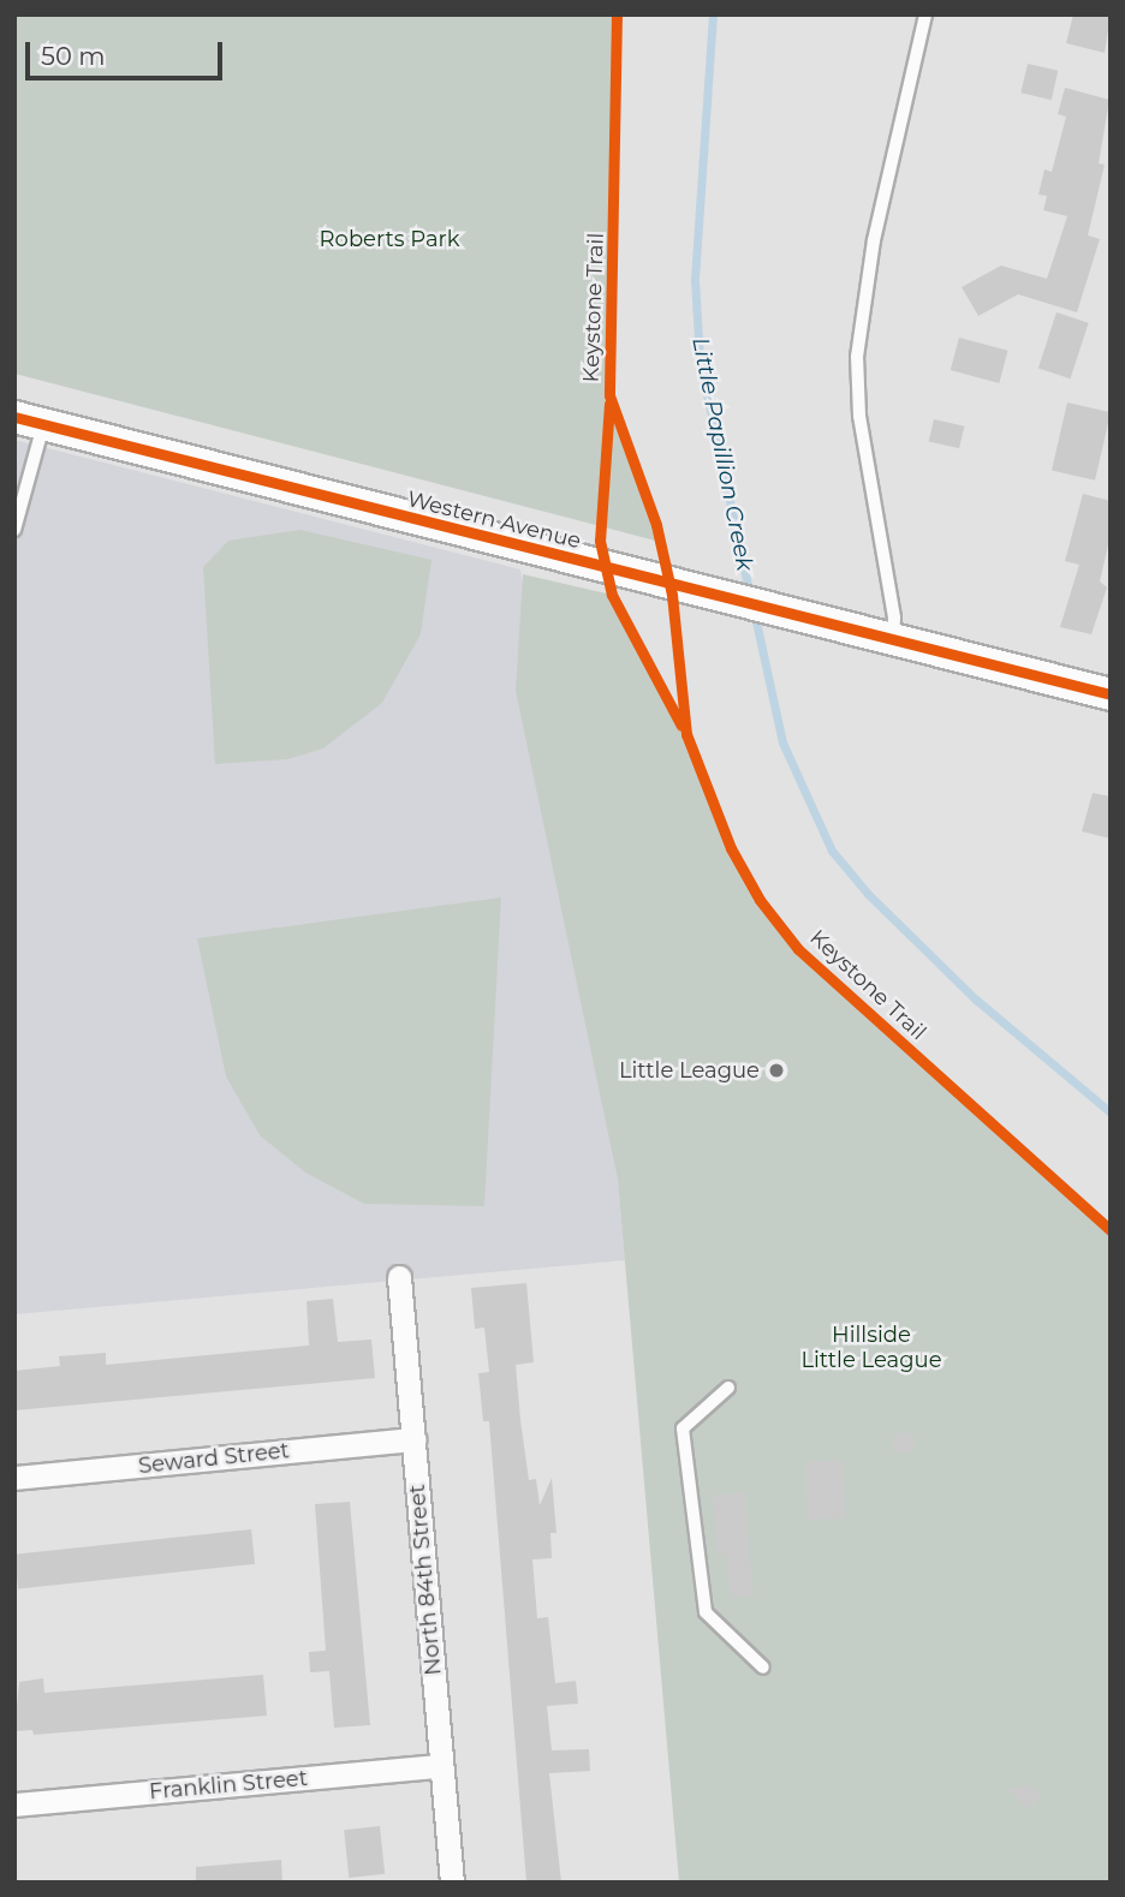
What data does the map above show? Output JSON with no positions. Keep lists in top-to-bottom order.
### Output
{
  "streets": {
    "street": [
      "Western Avenue",
      "Seward Street",
      "North 84th Street",
      "Franklin Street"
    ],
    "cycle path": ["Keystone Trail"]
  },
  "crossings": [
    ["Seward Street", "North 84th Street"],
    ["North 84th Street", "Franklin Street"]
  ],
  "water": ["Little Papillion Creek"],
  "parks": ["Roberts Park", "Hillside Little League"],
  "places": ["Little League"],
  "scale_bar": "50 m"
}
